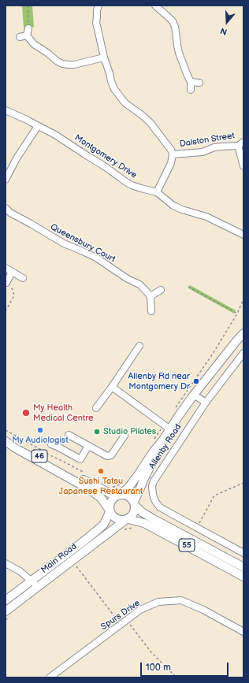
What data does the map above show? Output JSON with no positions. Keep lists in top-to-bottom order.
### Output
{
  "streets": {
    "main road": [
      "Allenby Road",
      "46",
      "55",
      "Main Road"
    ],
    "street": [
      "Dalston Street",
      "Montgomery Drive",
      "Queensbury Court",
      "Spurs Drive"
    ]
  },
  "crossings": [
    ["Allenby Road", "46"],
    ["Allenby Road", "55"],
    ["Allenby Road", "Main Road"],
    ["46", "55"],
    ["46", "Main Road"],
    ["55", "Main Road"]
  ],
  "places": [
    "Allenby Rd near Montgomery Dr",
    "My Health Medical Centre",
    "My Audiologist",
    "Studio Pilates",
    "Sushi Tatsu Japanese Restaurant"
  ],
  "scale_bar": "100 m",
  "north": "bottom"
}
